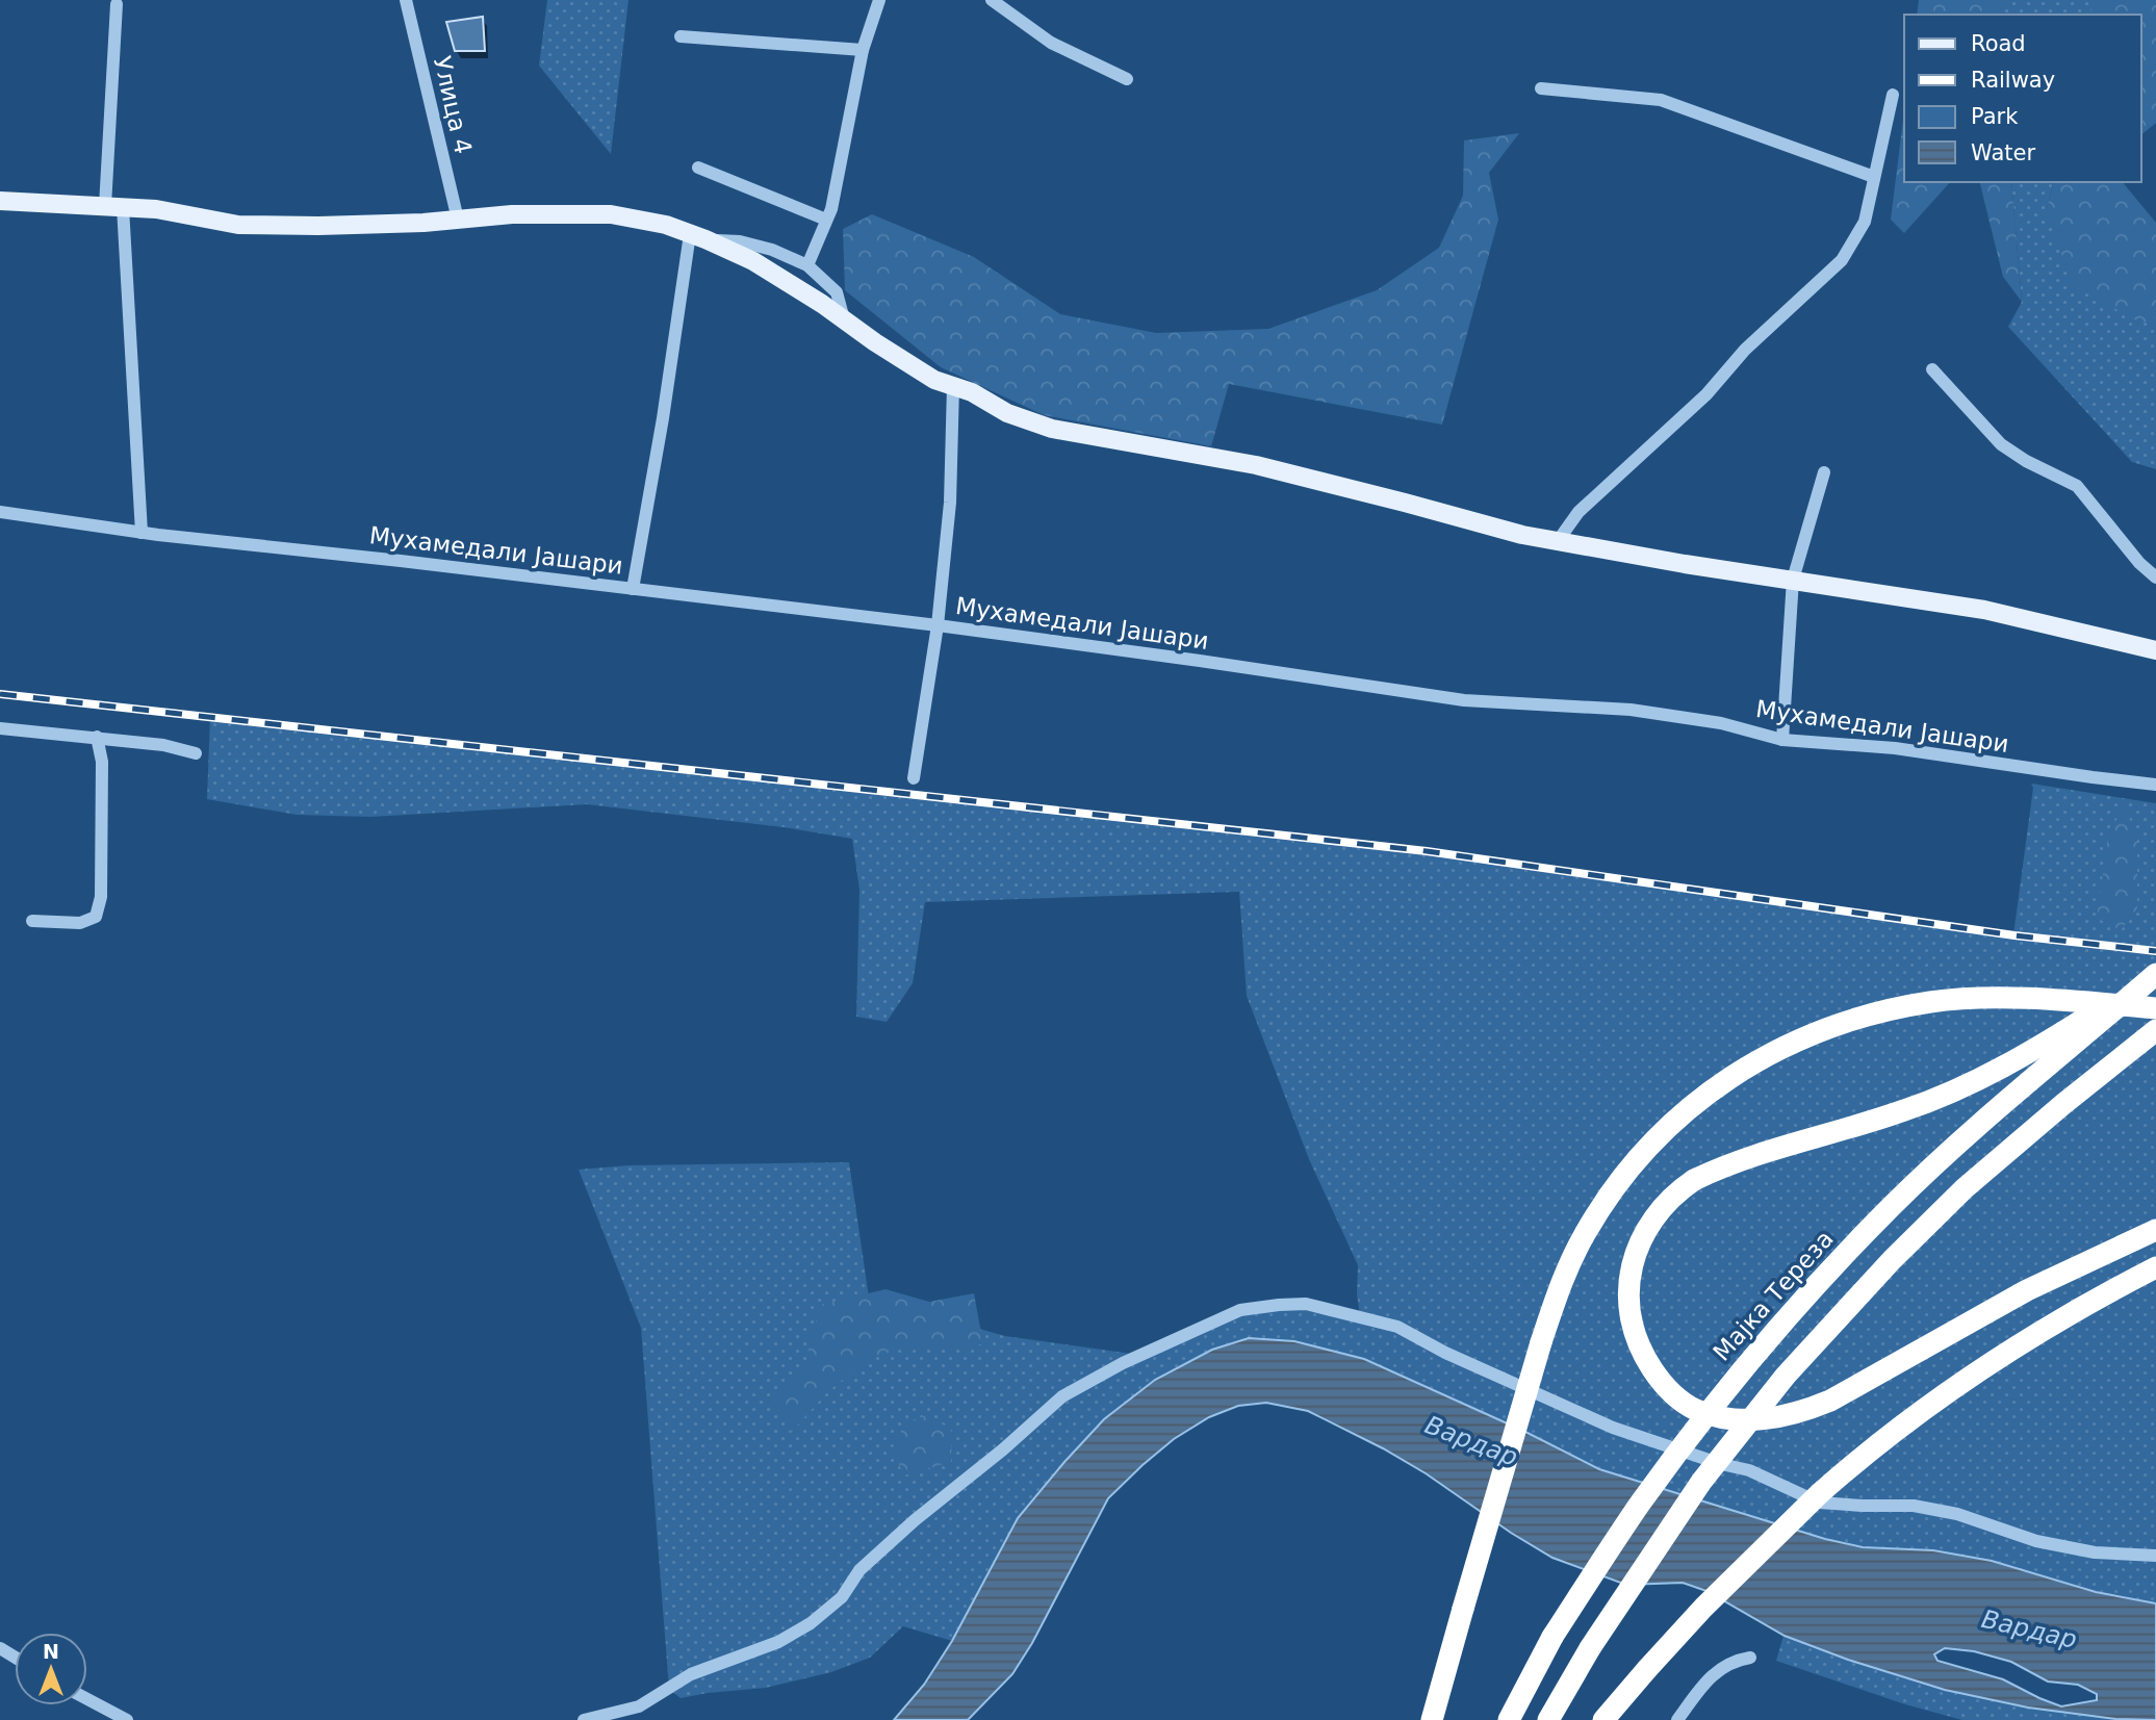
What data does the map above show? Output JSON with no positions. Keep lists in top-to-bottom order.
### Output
{
  "streets": {
    "highway": ["Мајка Тереза"],
    "street": ["Улица 4", "Мухамедали Јашари"]
  },
  "water": ["Вардар"],
  "legend": [
    "Road",
    "Railway",
    "Park",
    "Water"
  ],
  "north": "top"
}
